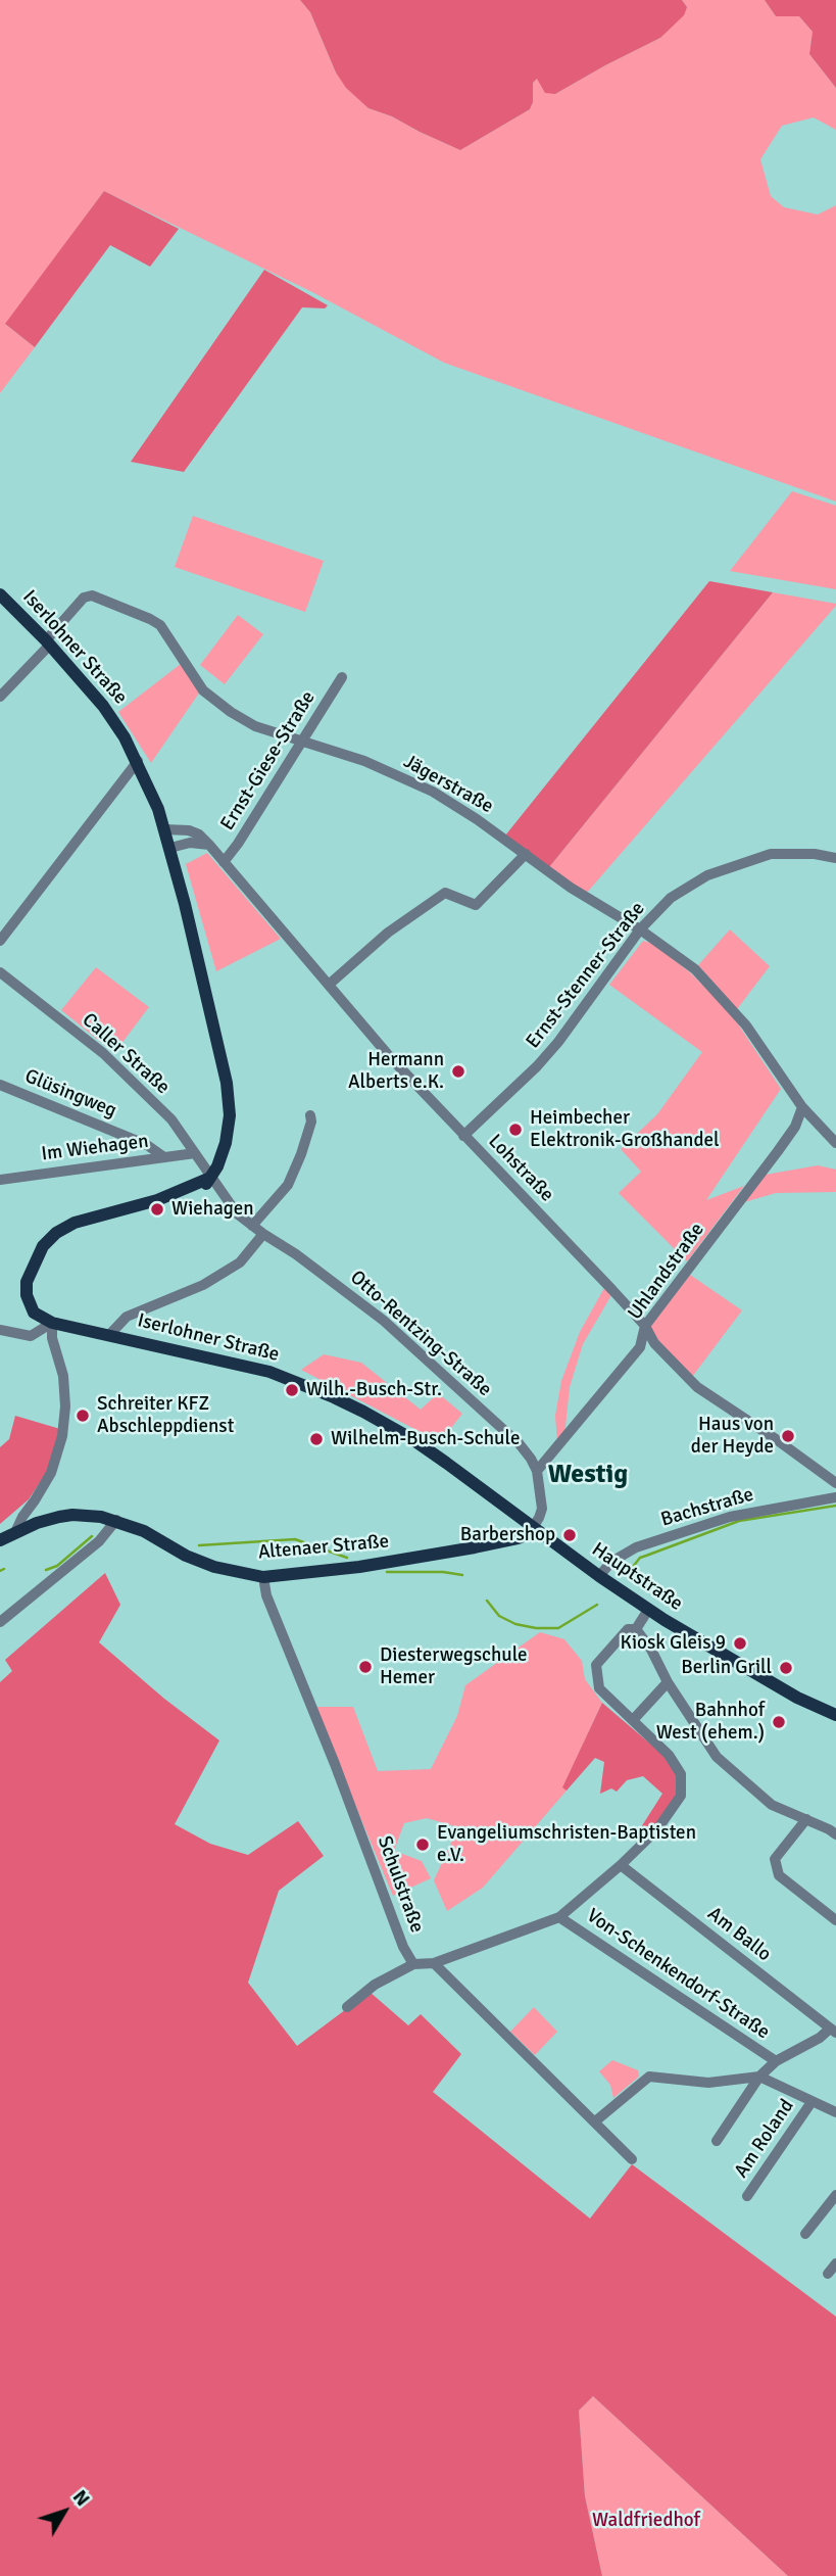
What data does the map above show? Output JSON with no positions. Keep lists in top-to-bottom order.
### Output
{
  "streets": {
    "main road": ["Iserlohner Straße", "Altenaer Straße", "Hauptstraße"],
    "street": [
      "Ernst-Giese-Straße",
      "Jägerstraße",
      "Ernst-Stenner-Straße",
      "Caller Straße",
      "Glüsingweg",
      "Im Wiehagen",
      "Lohstraße",
      "Uhlandstraße",
      "Otto-Rentzing-Straße",
      "Bachstraße",
      "Schulstraße",
      "Am Ballo",
      "Von-Schenkendorf-Straße",
      "Am Roland"
    ]
  },
  "crossings": [
    ["Iserlohner Straße", "Jägerstraße"],
    ["Iserlohner Straße", "Caller Straße"],
    ["Iserlohner Straße", "Lohstraße"],
    ["Iserlohner Straße", "Otto-Rentzing-Straße"],
    ["Iserlohner Straße", "Altenaer Straße"],
    ["Iserlohner Straße", "Hauptstraße"],
    ["Ernst-Giese-Straße", "Jägerstraße"],
    ["Ernst-Giese-Straße", "Lohstraße"],
    ["Jägerstraße", "Ernst-Stenner-Straße"],
    ["Jägerstraße", "Uhlandstraße"],
    ["Ernst-Stenner-Straße", "Lohstraße"],
    ["Caller Straße", "Im Wiehagen"],
    ["Caller Straße", "Otto-Rentzing-Straße"],
    ["Glüsingweg", "Im Wiehagen"],
    ["Lohstraße", "Uhlandstraße"],
    ["Uhlandstraße", "Otto-Rentzing-Straße"],
    ["Bachstraße", "Hauptstraße"],
    ["Altenaer Straße", "Hauptstraße"],
    ["Altenaer Straße", "Schulstraße"],
    ["Schulstraße", "Von-Schenkendorf-Straße"],
    ["Am Ballo", "Am Roland"],
    ["Von-Schenkendorf-Straße", "Am Roland"]
  ],
  "districts": ["Westig"],
  "parks": ["Waldfriedhof"],
  "places": [
    "Hermann Alberts e.K.",
    "Heimbecher Elektronik-Großhandel",
    "Wiehagen",
    "Wilh.-Busch-Str.",
    "Schreiter KFZ Abschleppdienst",
    "Haus von der Heyde",
    "Wilhelm-Busch-Schule",
    "Barbershop",
    "Kiosk Gleis 9",
    "Diesterwegschule Hemer",
    "Berlin Grill",
    "Bahnhof West (ehem.)",
    "Evangeliumschristen-Baptisten e.V."
  ],
  "north": "top right"
}
